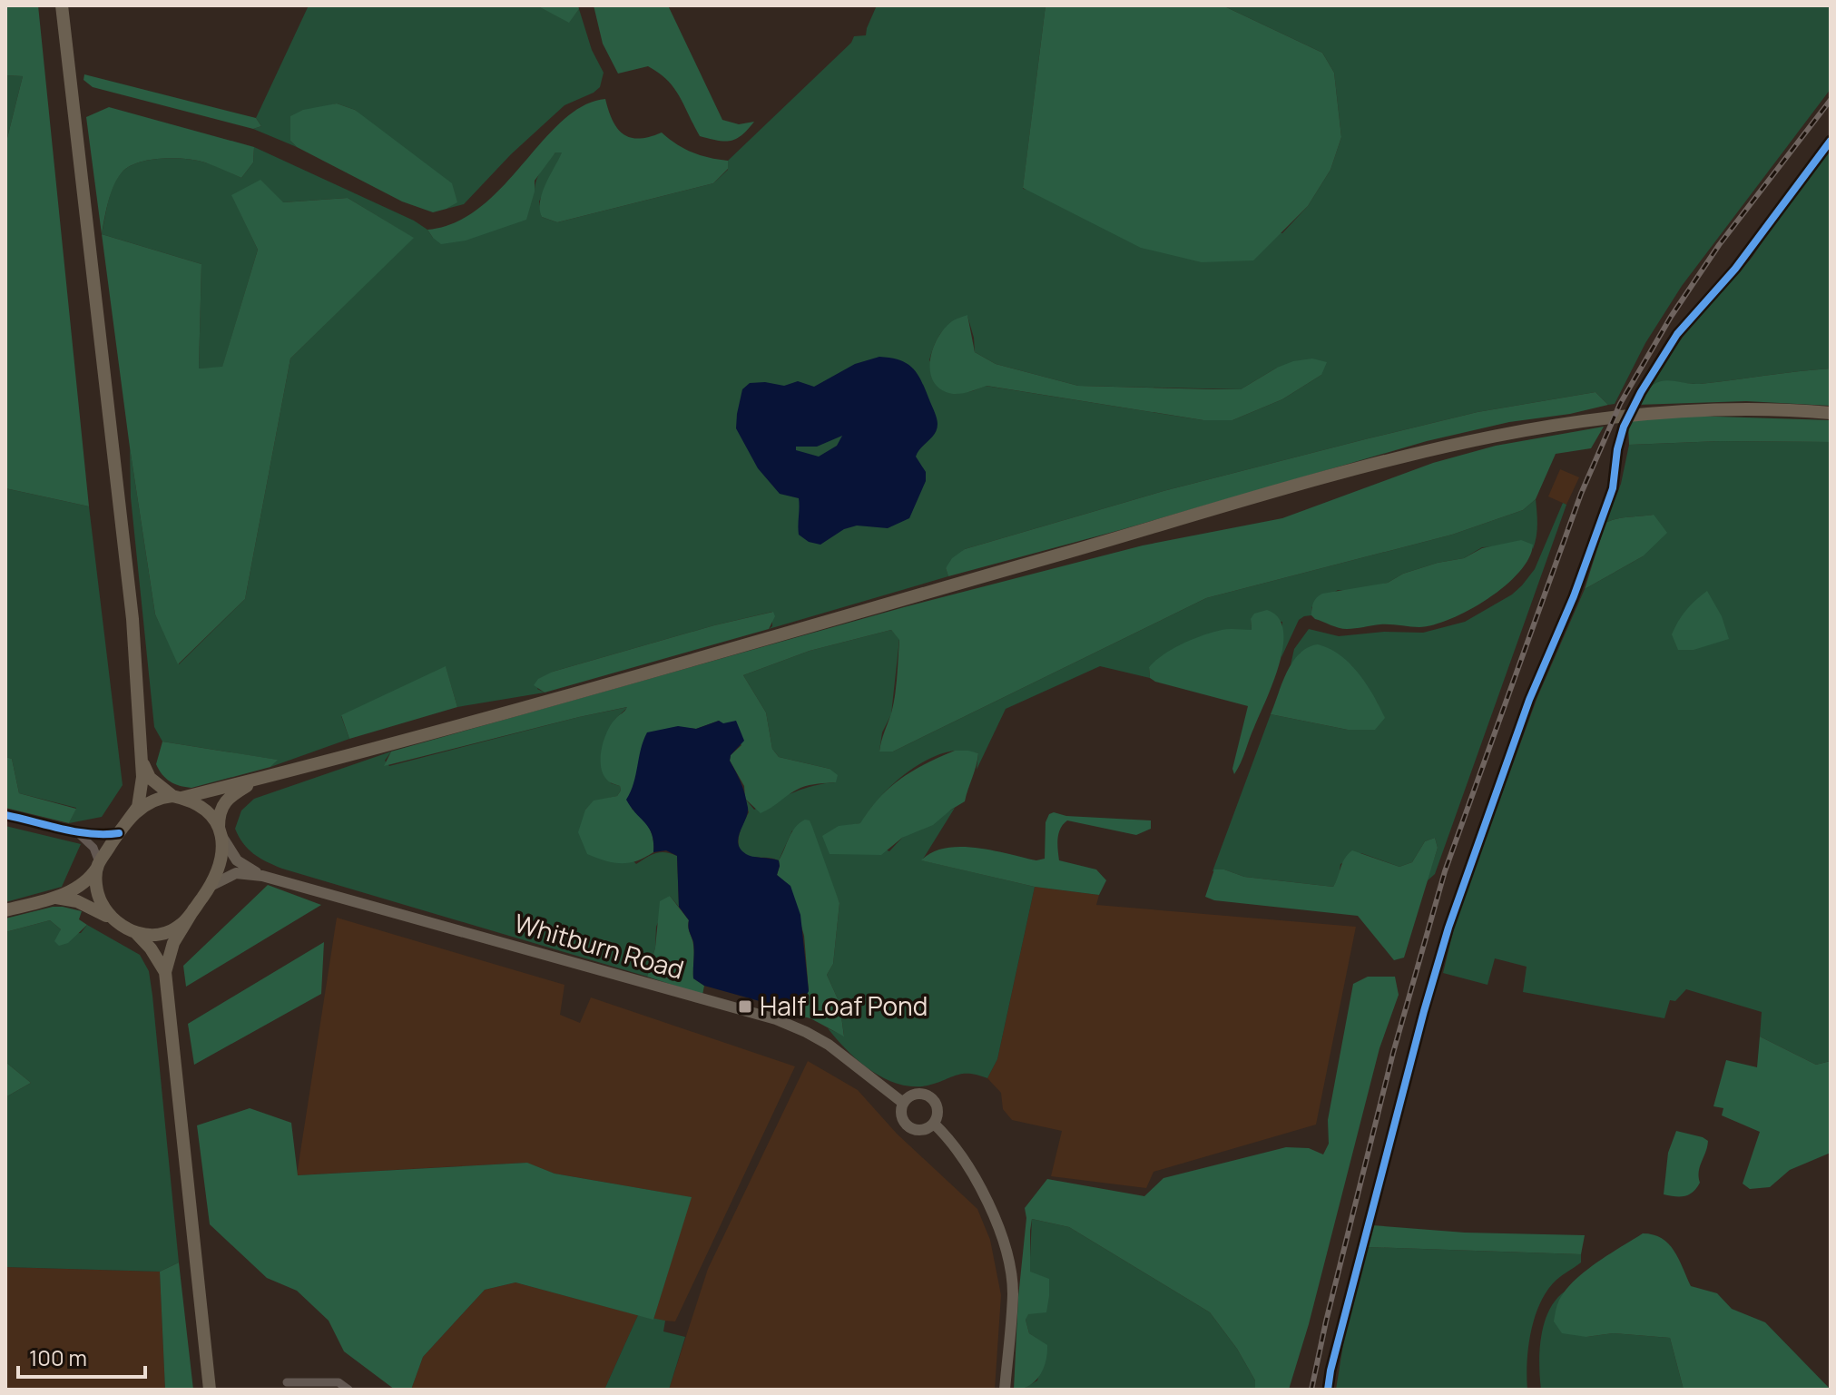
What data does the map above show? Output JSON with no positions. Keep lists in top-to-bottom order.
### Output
{
  "streets": {
    "main road": ["Whitburn Road"]
  },
  "places": {
    "transit": ["Half Loaf Pond"]
  },
  "scale_bar": "100 m"
}
